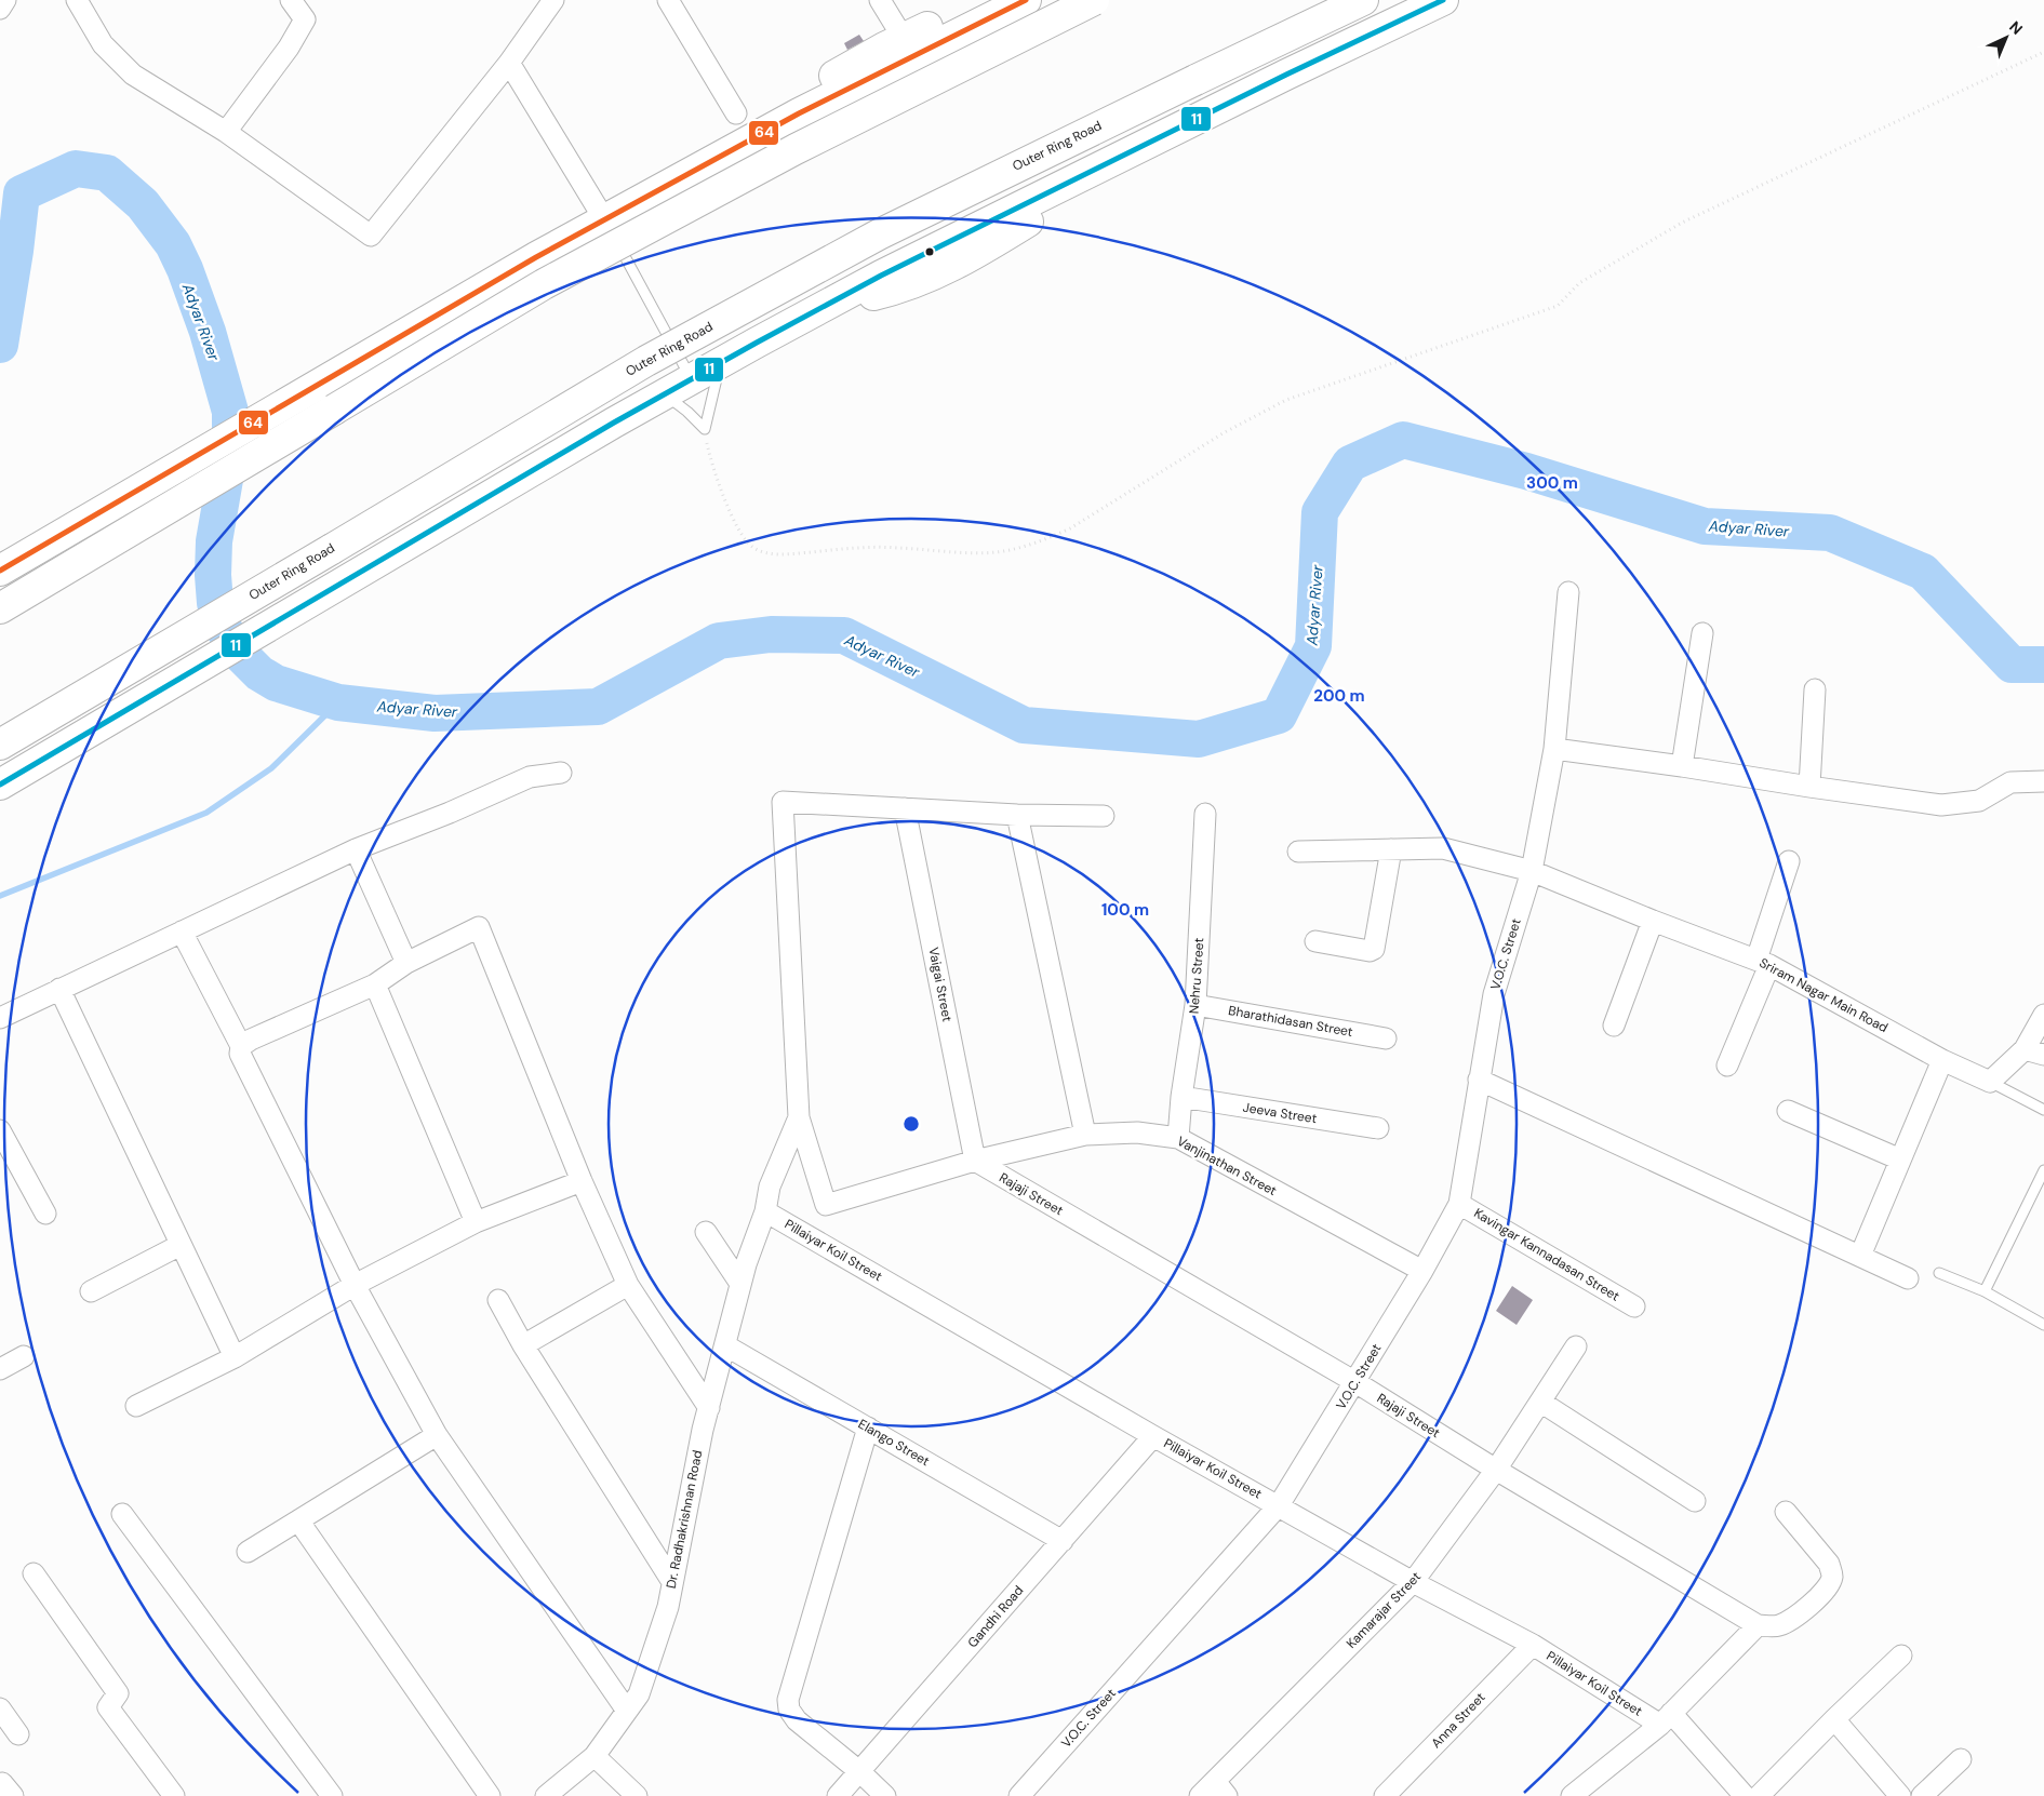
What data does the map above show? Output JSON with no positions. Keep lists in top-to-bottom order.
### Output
{
  "streets": {
    "main road": ["Outer Ring Road"],
    "street": [
      "V.O.C. Street",
      "Nehru Street",
      "Vaigai Street",
      "Sriram Nagar Main Road",
      "Bharathidasan Street",
      "Jeeva Street",
      "Vanjinathan Street",
      "Rajaji Street",
      "Pillaiyar Koil Street",
      "Kavingar Kannadasan Street",
      "Elango Street",
      "Dr. Radhakrishnan Road",
      "Kamarajar Street",
      "Gandhi Road",
      "Anna Street"
    ]
  },
  "crossings": [
    ["V.O.C. Street", "Sriram Nagar Main Road"],
    ["V.O.C. Street", "Vanjinathan Street"],
    ["V.O.C. Street", "Rajaji Street"],
    ["V.O.C. Street", "Pillaiyar Koil Street"],
    ["V.O.C. Street", "Kavingar Kannadasan Street"],
    ["Nehru Street", "Bharathidasan Street"],
    ["Nehru Street", "Jeeva Street"],
    ["Nehru Street", "Vanjinathan Street"],
    ["Vaigai Street", "Vanjinathan Street"],
    ["Vaigai Street", "Rajaji Street"],
    ["Vanjinathan Street", "Rajaji Street"],
    ["Vanjinathan Street", "Dr. Radhakrishnan Road"],
    ["Rajaji Street", "Kamarajar Street"],
    ["Pillaiyar Koil Street", "Dr. Radhakrishnan Road"],
    ["Pillaiyar Koil Street", "Kamarajar Street"],
    ["Pillaiyar Koil Street", "Gandhi Road"],
    ["Pillaiyar Koil Street", "Anna Street"],
    ["Elango Street", "Dr. Radhakrishnan Road"],
    ["Elango Street", "Gandhi Road"]
  ],
  "water": ["Adyar River"],
  "lines": ["transit line 64", "transit line 11"],
  "north": "top right",
  "rings": ["300 m", "200 m", "100 m"]
}
